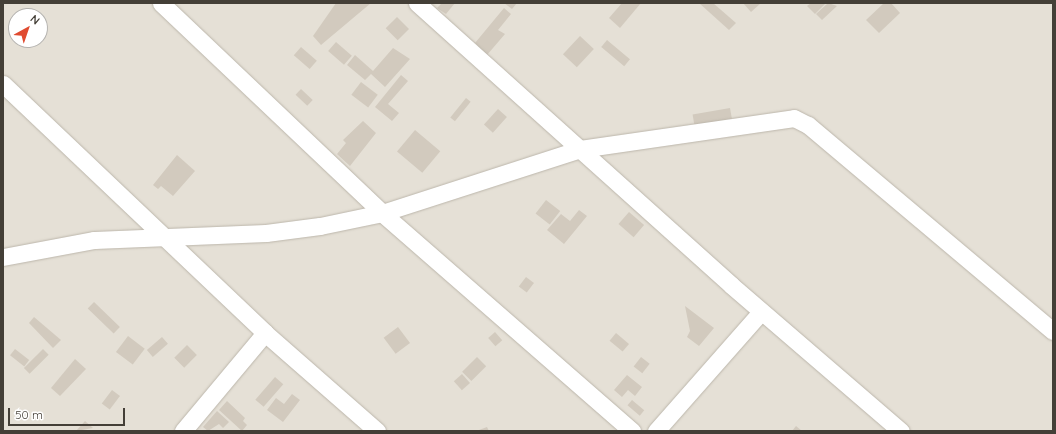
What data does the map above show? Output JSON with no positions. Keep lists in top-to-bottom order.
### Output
{
  "scale_bar": "50 m",
  "north": "top right"
}
